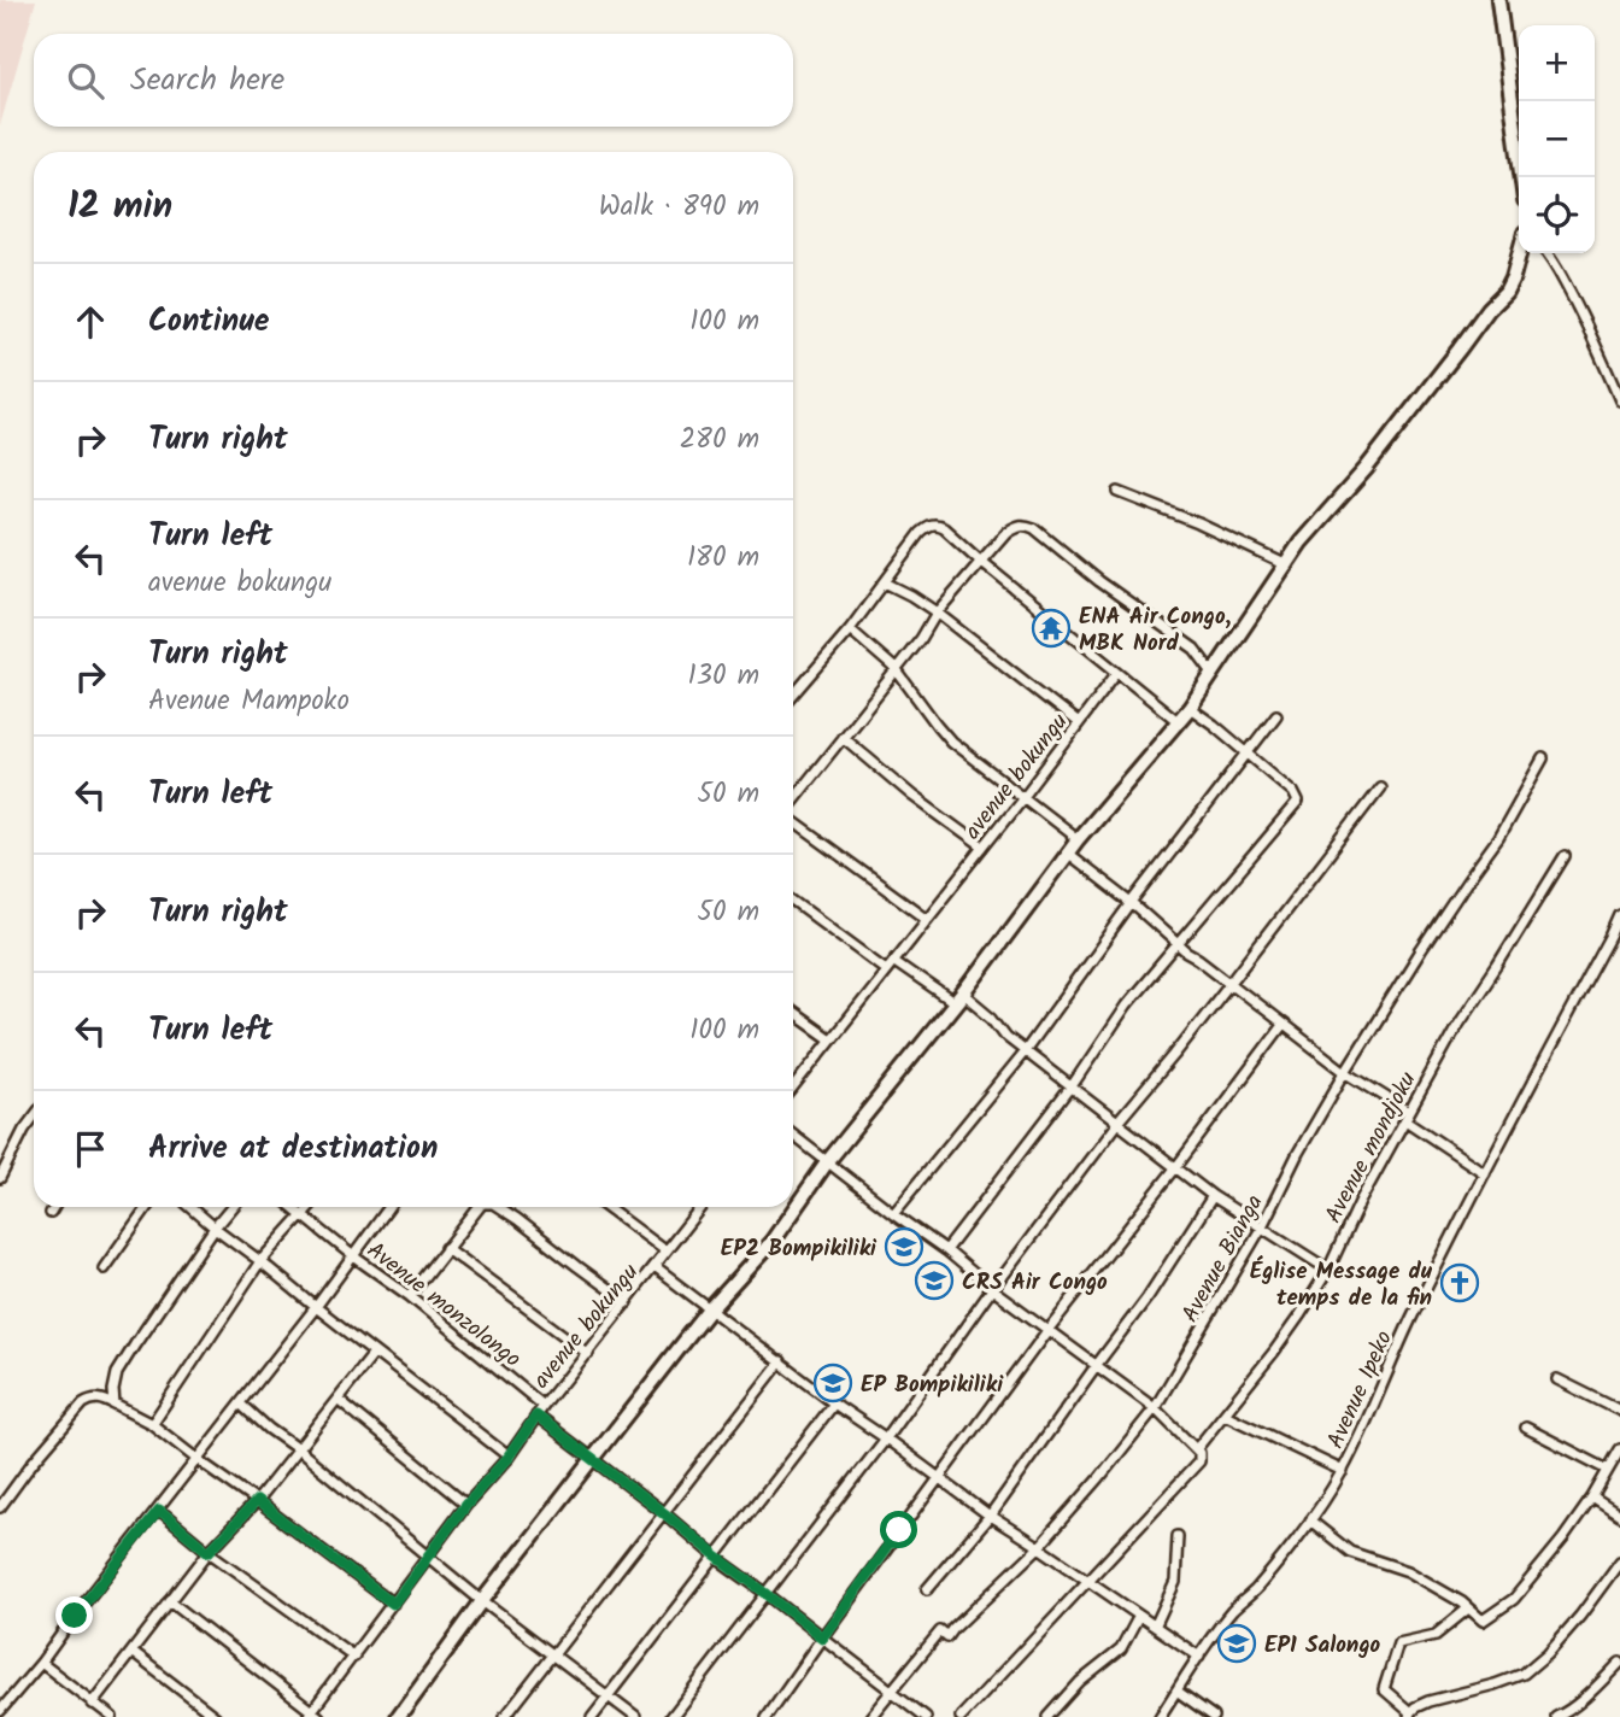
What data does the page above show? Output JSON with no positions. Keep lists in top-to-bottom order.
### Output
{
  "streets": {
    "street": [
      "avenue bokungu",
      "Avenue mondjoku",
      "Avenue Bianga",
      "Avenue monzolongo",
      "Avenue Ipeko"
    ]
  },
  "crossings": [
    ["avenue bokungu", "Avenue monzolongo"]
  ],
  "places": {
    "temple": ["ENA Air Congo, MBK Nord"],
    "school or university": [
      "EP2 Bompikiliki",
      "CRS Air Congo",
      "EP Bompikiliki",
      "EP1 Salongo"
    ],
    "church": ["Église Message du temps de la fin"]
  },
  "page": {
    "map_buttons": ["+", "−"],
    "search": "Search here",
    "heading": ["12 min", "Walk · 890 m"],
    "list": [
      ["Continue", "100 m"],
      ["Turn right", "280 m"],
      ["Turn left", "avenue bokungu", "180 m"],
      ["Turn right", "Avenue Mampoko", "130 m"],
      ["Turn left", "50 m"],
      ["Turn right", "50 m"],
      ["Turn left", "100 m"],
      "Arrive at destination"
    ]
  }
}
